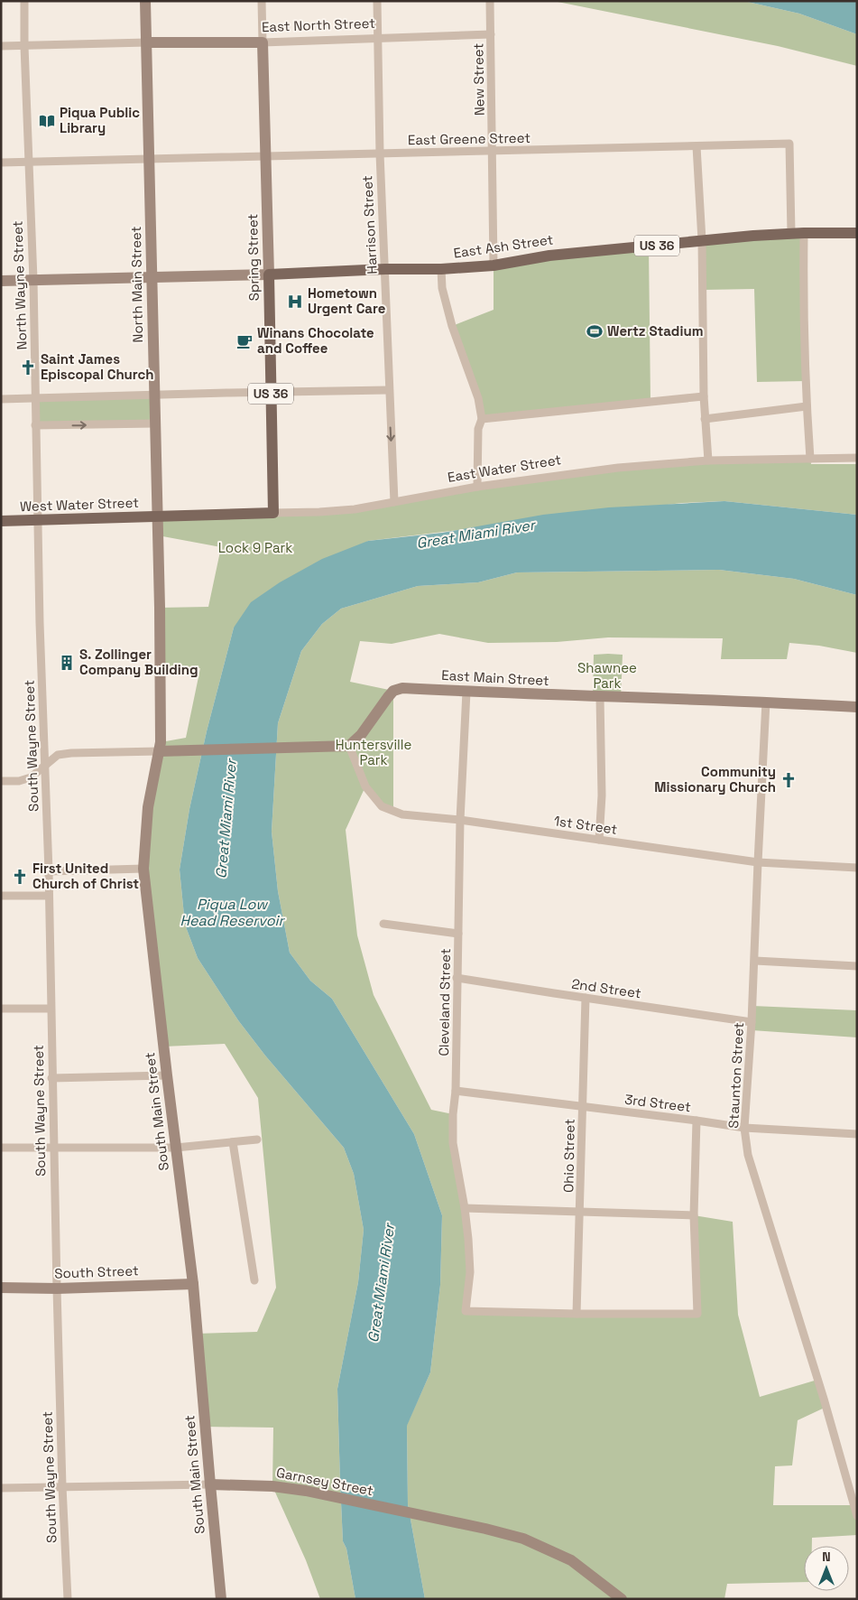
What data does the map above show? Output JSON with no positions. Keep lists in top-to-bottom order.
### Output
{
  "streets": {
    "main road": [
      "US 36",
      "East Ash Street",
      "Spring Street",
      "East Water Street",
      "West Water Street"
    ],
    "street": [
      "East North Street",
      "New Street",
      "East Greene Street",
      "Harrison Street",
      "North Main Street",
      "North Wayne Street",
      "East Main Street",
      "South Wayne Street",
      "1st Street",
      "2nd Street",
      "Cleveland Street",
      "Staunton Street",
      "3rd Street",
      "South Main Street",
      "Ohio Street",
      "South Street",
      "Garnsey Street"
    ]
  },
  "crossings": [
    ["East North Street", "New Street"],
    ["East North Street", "Harrison Street"],
    ["East North Street", "Spring Street"],
    ["East North Street", "North Main Street"],
    ["New Street", "East Greene Street"],
    ["New Street", "East Ash Street"],
    ["East Greene Street", "Harrison Street"],
    ["East Greene Street", "East Ash Street"],
    ["East Greene Street", "Spring Street"],
    ["East Greene Street", "North Main Street"],
    ["East Greene Street", "North Wayne Street"],
    ["Harrison Street", "East Ash Street"],
    ["Harrison Street", "East Water Street"],
    ["East Ash Street", "Spring Street"],
    ["East Ash Street", "North Main Street"],
    ["East Ash Street", "North Wayne Street"],
    ["Spring Street", "East Water Street"],
    ["North Main Street", "East Water Street"],
    ["North Main Street", "West Water Street"],
    ["North Main Street", "South Main Street"],
    ["North Wayne Street", "West Water Street"],
    ["North Wayne Street", "South Wayne Street"],
    ["East Water Street", "West Water Street"],
    ["East Main Street", "1st Street"],
    ["East Main Street", "Cleveland Street"],
    ["East Main Street", "Staunton Street"],
    ["South Wayne Street", "South Street"],
    ["South Wayne Street", "Garnsey Street"],
    ["1st Street", "Cleveland Street"],
    ["1st Street", "Staunton Street"],
    ["2nd Street", "Cleveland Street"],
    ["2nd Street", "Staunton Street"],
    ["2nd Street", "Ohio Street"],
    ["Cleveland Street", "3rd Street"],
    ["Cleveland Street", "Ohio Street"],
    ["Staunton Street", "3rd Street"],
    ["3rd Street", "Ohio Street"],
    ["South Main Street", "South Street"],
    ["South Main Street", "Garnsey Street"]
  ],
  "water": ["Great Miami River", "Piqua Low Head Reservoir"],
  "parks": ["Lock 9 Park", "Shawnee Park", "Huntersville Park"],
  "places": {
    "library": ["Piqua Public Library"],
    "hospital": ["Hometown Urgent Care"],
    "sports": ["Wertz Stadium"],
    "cafe": ["Winans Chocolate and Coffee"],
    "church": ["Saint James Episcopal Church", "Community Missionary Church", "First United Church of Christ"],
    "building": ["S. Zollinger Company Building"]
  },
  "north": "top"
}
